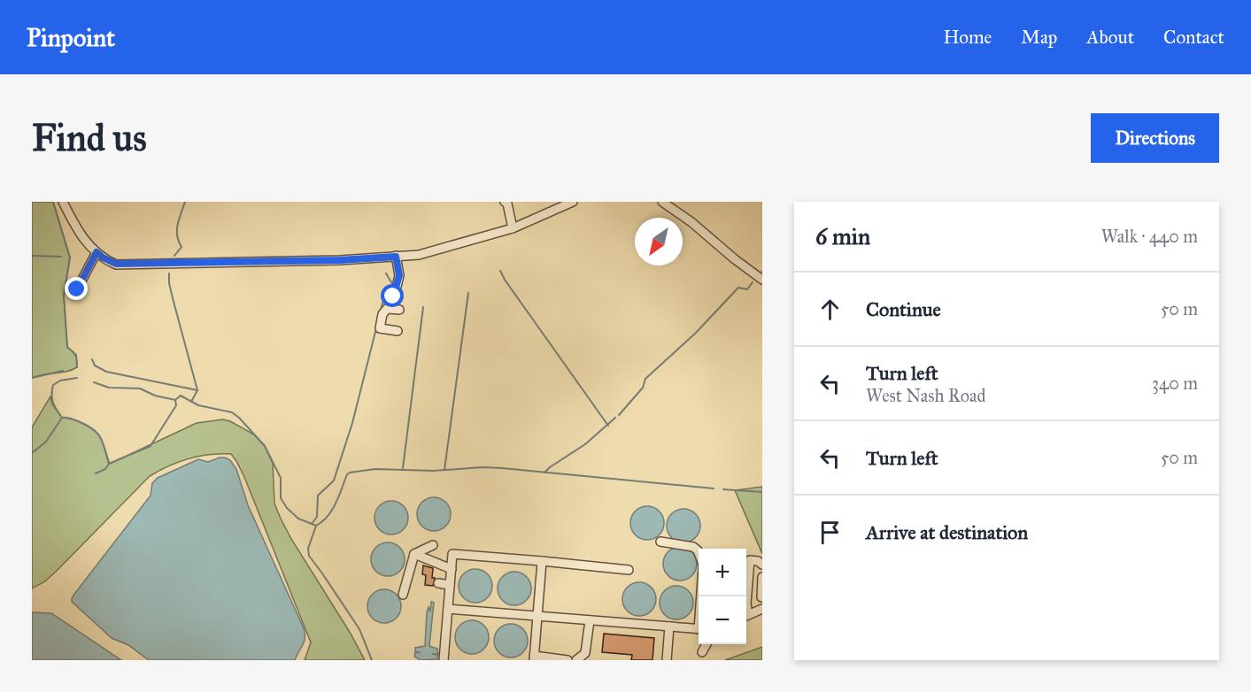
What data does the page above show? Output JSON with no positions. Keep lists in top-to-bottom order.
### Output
{
  "north": "bottom left",
  "page": {
    "header": "Pinpoint",
    "nav": [
      "Home",
      "Map",
      "About",
      "Contact"
    ],
    "buttons": "Directions",
    "title": "Find us",
    "heading": ["6 min", "Walk · 440 m"],
    "list": [
      ["Continue", "50 m"],
      ["Turn left", "West Nash Road", "340 m"],
      ["Turn left", "50 m"],
      "Arrive at destination"
    ],
    "map_buttons": ["+", "−"]
  }
}
